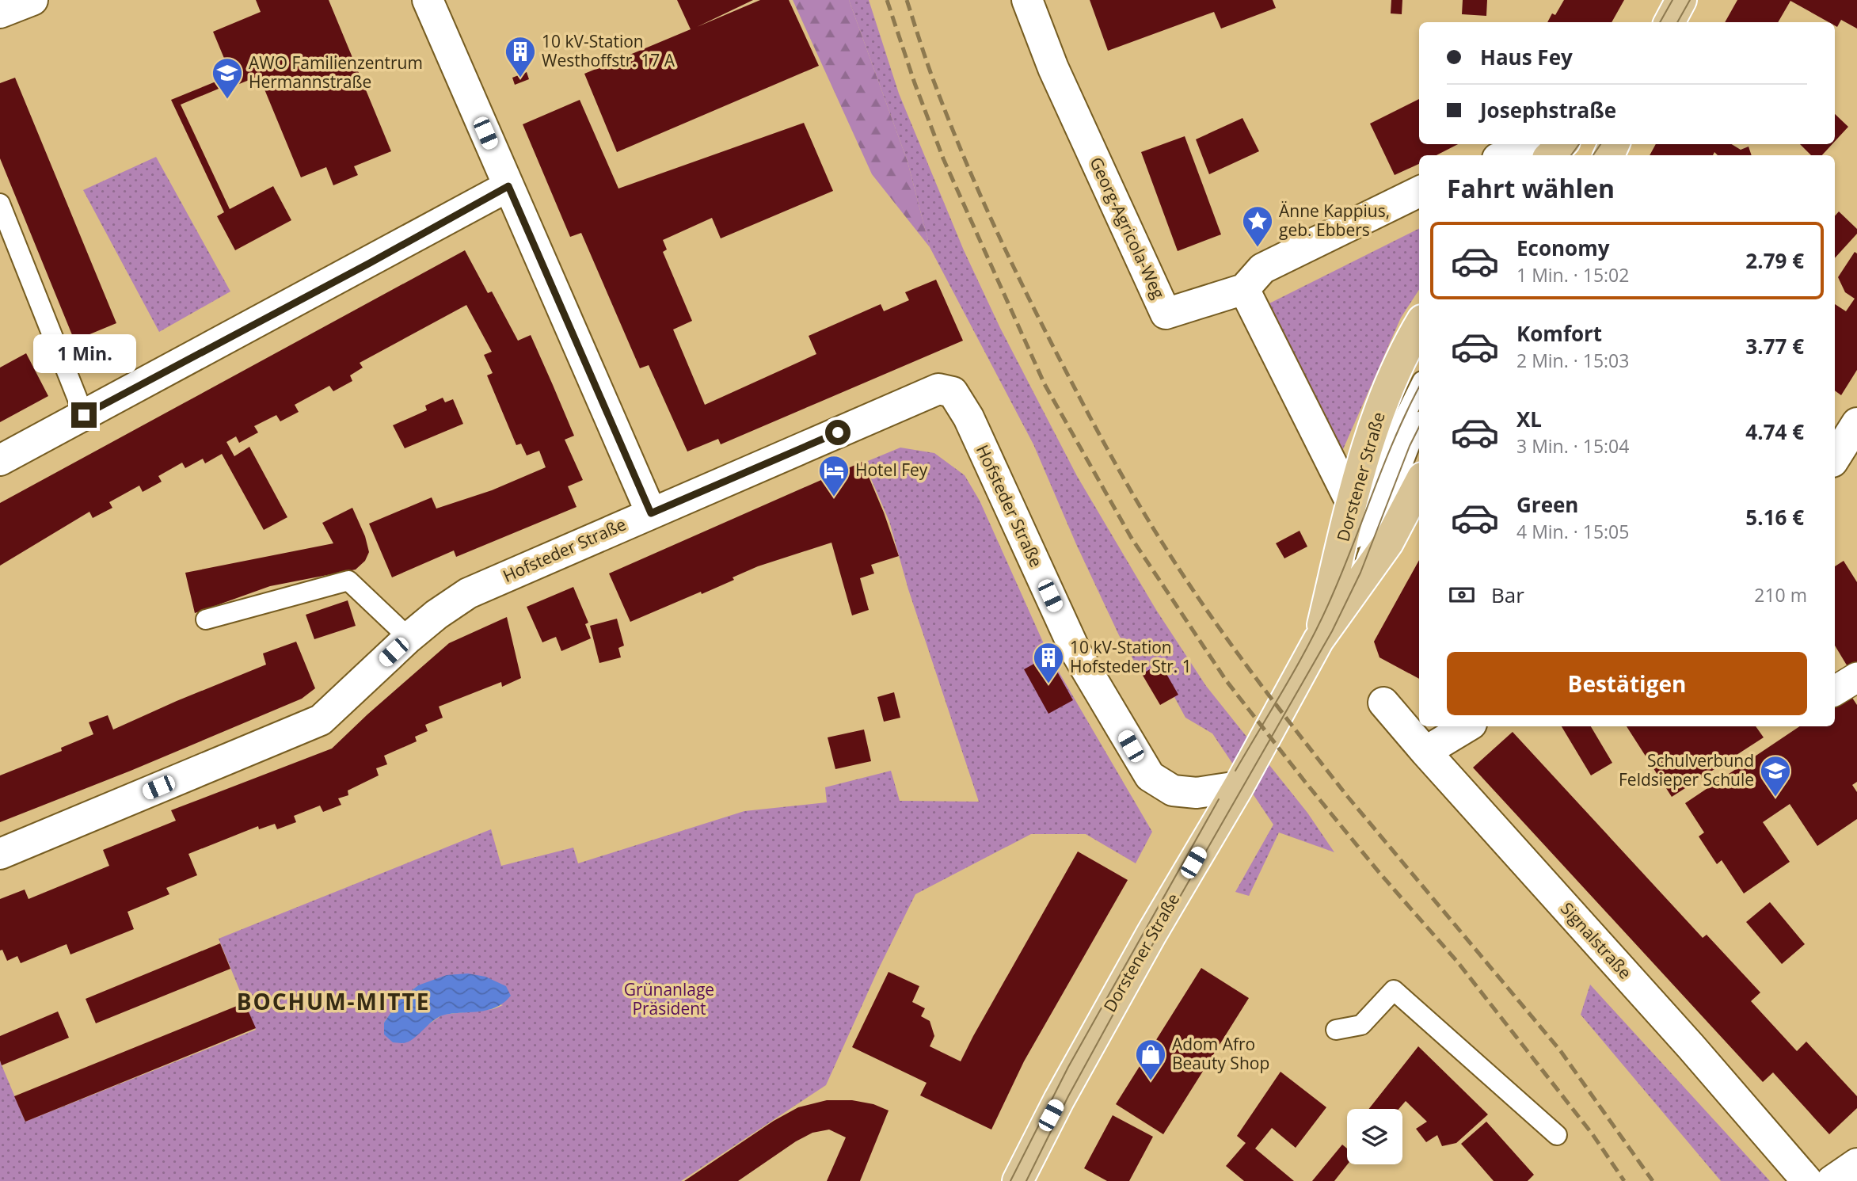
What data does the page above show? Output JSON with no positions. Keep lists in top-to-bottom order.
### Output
{
  "streets": {
    "main road": ["Dorstener Straße"],
    "street": ["Georg-Agricola-Weg", "Hofsteder Straße", "Signalstraße"]
  },
  "crossings": [
    ["Dorstener Straße", "Hofsteder Straße"]
  ],
  "districts": ["BOCHUM-MITTE"],
  "parks": ["Grünanlage Präsident"],
  "places": {
    "building": ["10 kV-Station Westhoffstr. 17 A", "10 kV-Station Hofsteder Str. 1"],
    "school or university": ["AWO Familienzentrum Hermannstraße", "Schulverbund Feldsieper Schule"],
    "place": ["Änne Kappius, geb. Ebbers"],
    "hotel": ["Hotel Fey"],
    "shop": ["Adom Afro Beauty Shop"]
  },
  "page": {
    "banner": ["Haus Fey", "Josephstraße"],
    "heading": "Fahrt wählen",
    "list": [
      {
        "name": "Economy",
        "note": "1 Min. · 15:02",
        "value": "2.79 €"
      },
      {
        "name": "Komfort",
        "note": "2 Min. · 15:03",
        "value": "3.77 €"
      },
      {
        "name": "XL",
        "note": "3 Min. · 15:04",
        "value": "4.74 €"
      },
      {
        "name": "Green",
        "note": "4 Min. · 15:05",
        "value": "5.16 €"
      }
    ],
    "bubble": "1 Min.",
    "pay": ["Bar", "210 m"],
    "buttons": "Bestätigen"
  }
}
